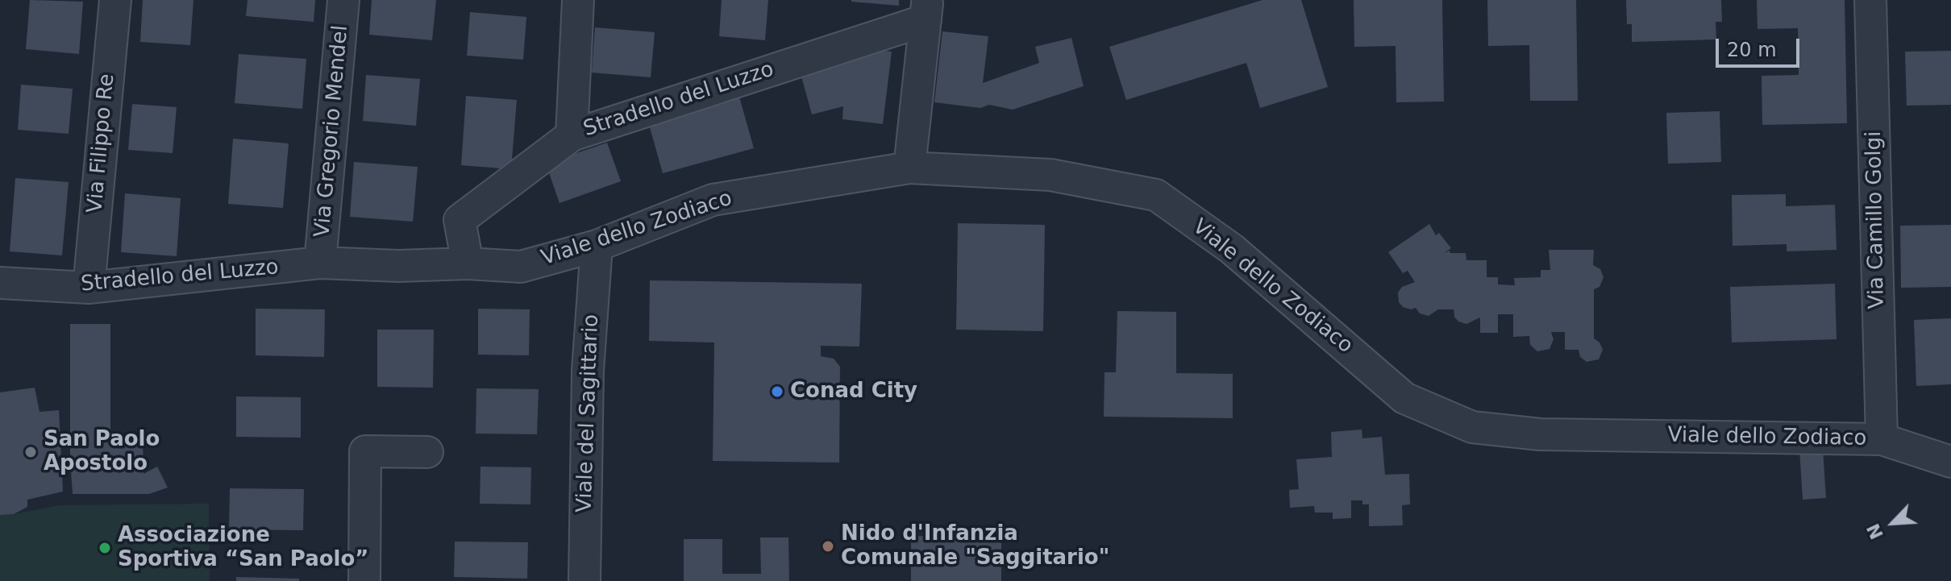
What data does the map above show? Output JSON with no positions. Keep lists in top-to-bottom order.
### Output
{
  "streets": {
    "street": [
      "Stradello del Luzzo",
      "Via Gregorio Mendel",
      "Via Filippo Re",
      "Via Camillo Golgi",
      "Viale dello Zodiaco",
      "Viale del Sagittario"
    ]
  },
  "crossings": [
    ["Stradello del Luzzo", "Via Gregorio Mendel"],
    ["Stradello del Luzzo", "Via Filippo Re"],
    ["Stradello del Luzzo", "Viale dello Zodiaco"],
    ["Via Camillo Golgi", "Viale dello Zodiaco"],
    ["Viale dello Zodiaco", "Viale del Sagittario"]
  ],
  "places": [
    "Conad City",
    "San Paolo Apostolo",
    "Nido d'Infanzia Comunale \"Saggitario\"",
    "Associazione Sportiva “San Paolo”"
  ],
  "scale_bar": "20 m",
  "north": "bottom left"
}
